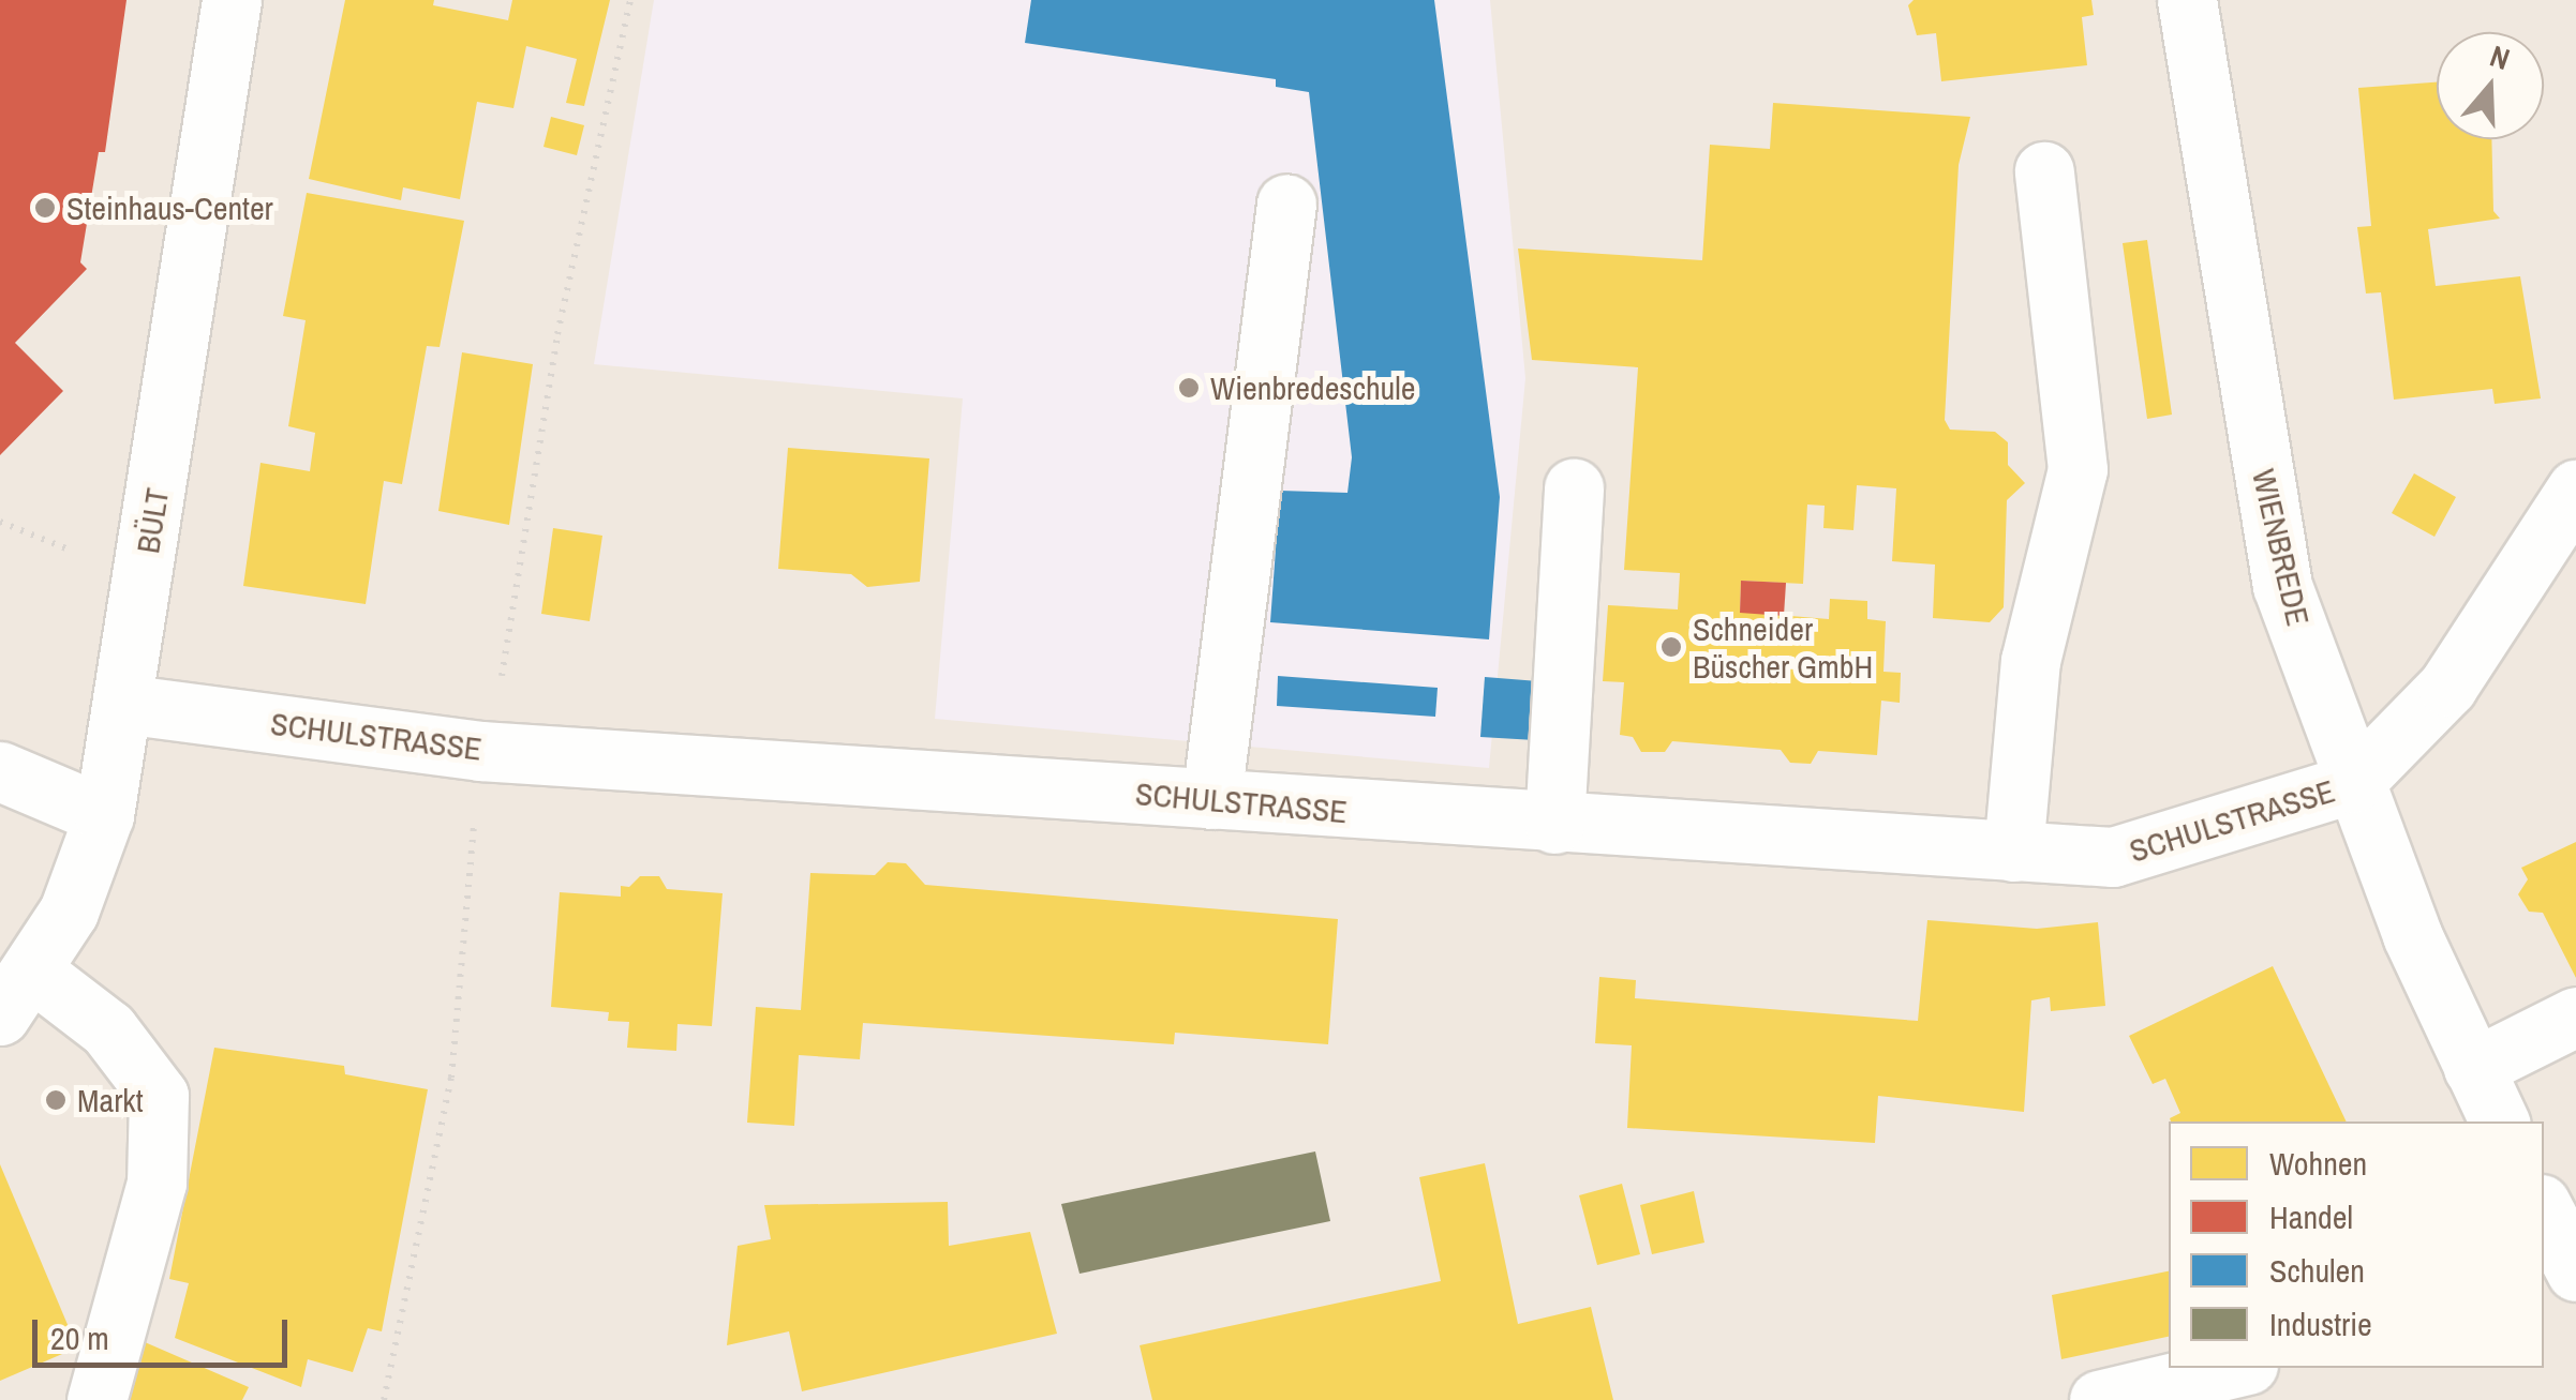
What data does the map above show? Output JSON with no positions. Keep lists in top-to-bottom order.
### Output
{
  "streets": {
    "street": ["BÜLT", "WIENBREDE", "SCHULSTRASSE"]
  },
  "crossings": [
    ["BÜLT", "SCHULSTRASSE"],
    ["WIENBREDE", "SCHULSTRASSE"]
  ],
  "places": [
    "Steinhaus-Center",
    "Wienbredeschule",
    "Schneider Büscher GmbH",
    "Markt"
  ],
  "legend": [
    "Wohnen",
    "Handel",
    "Schulen",
    "Industrie"
  ],
  "scale_bar": "20 m",
  "north": "top"
}
